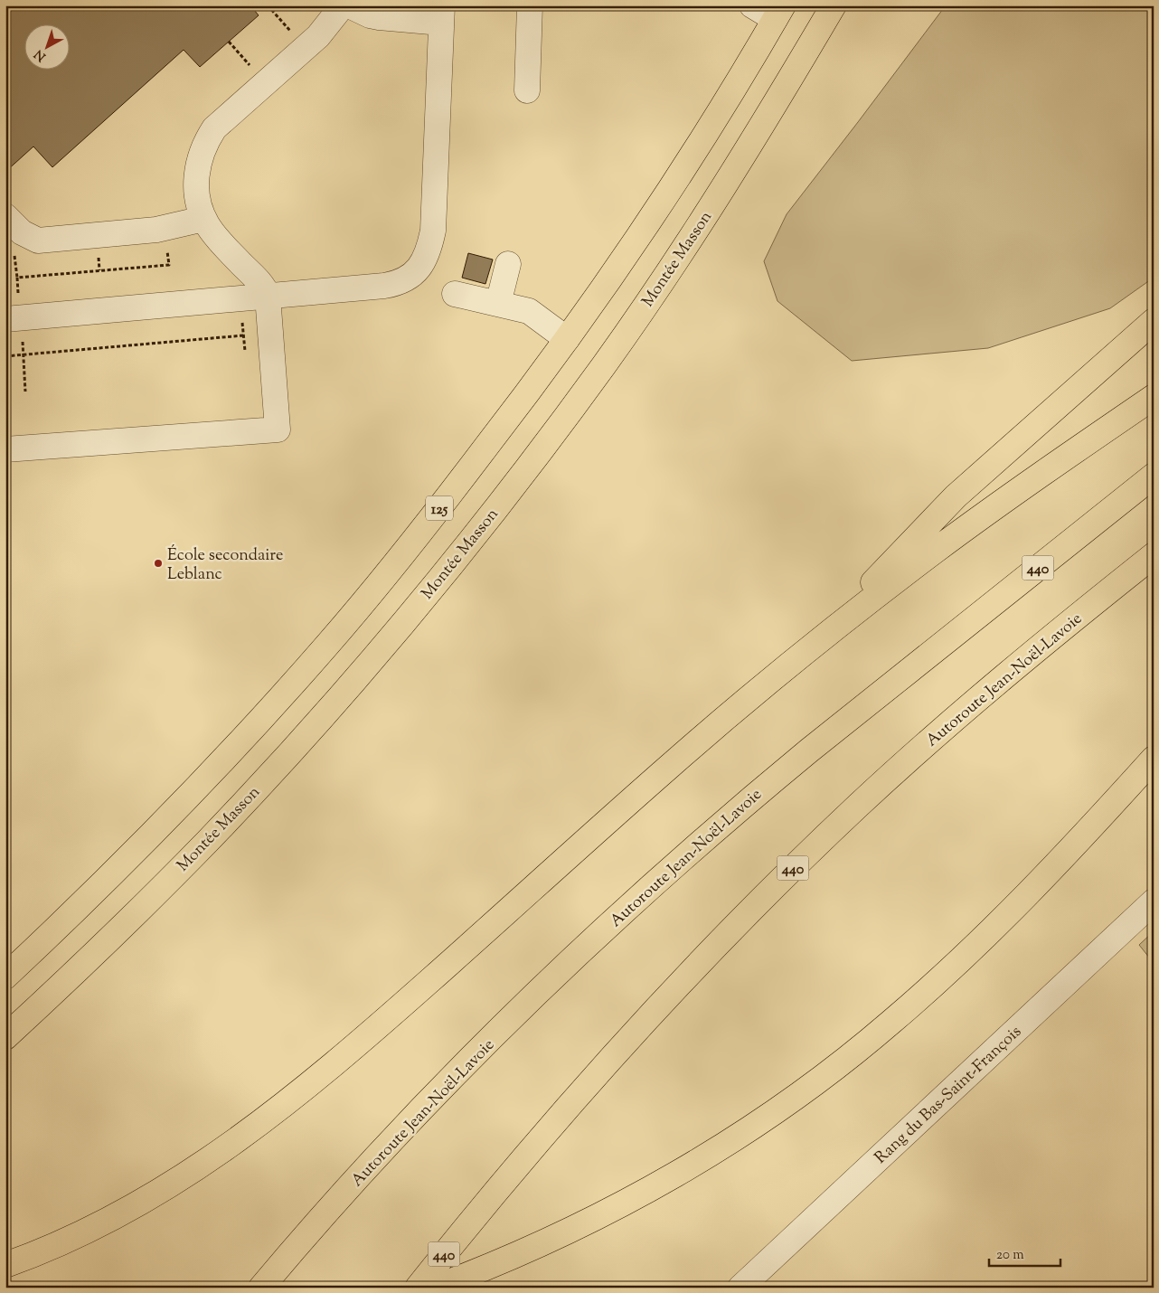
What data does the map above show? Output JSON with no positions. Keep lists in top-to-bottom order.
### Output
{
  "streets": {
    "main road": [
      "Montée Masson",
      "125",
      "440",
      "Autoroute Jean-Noël-Lavoie"
    ],
    "street": ["Rang du Bas-Saint-François"]
  },
  "places": ["École secondaire Leblanc"],
  "scale_bar": "20 m",
  "north": "bottom left"
}
